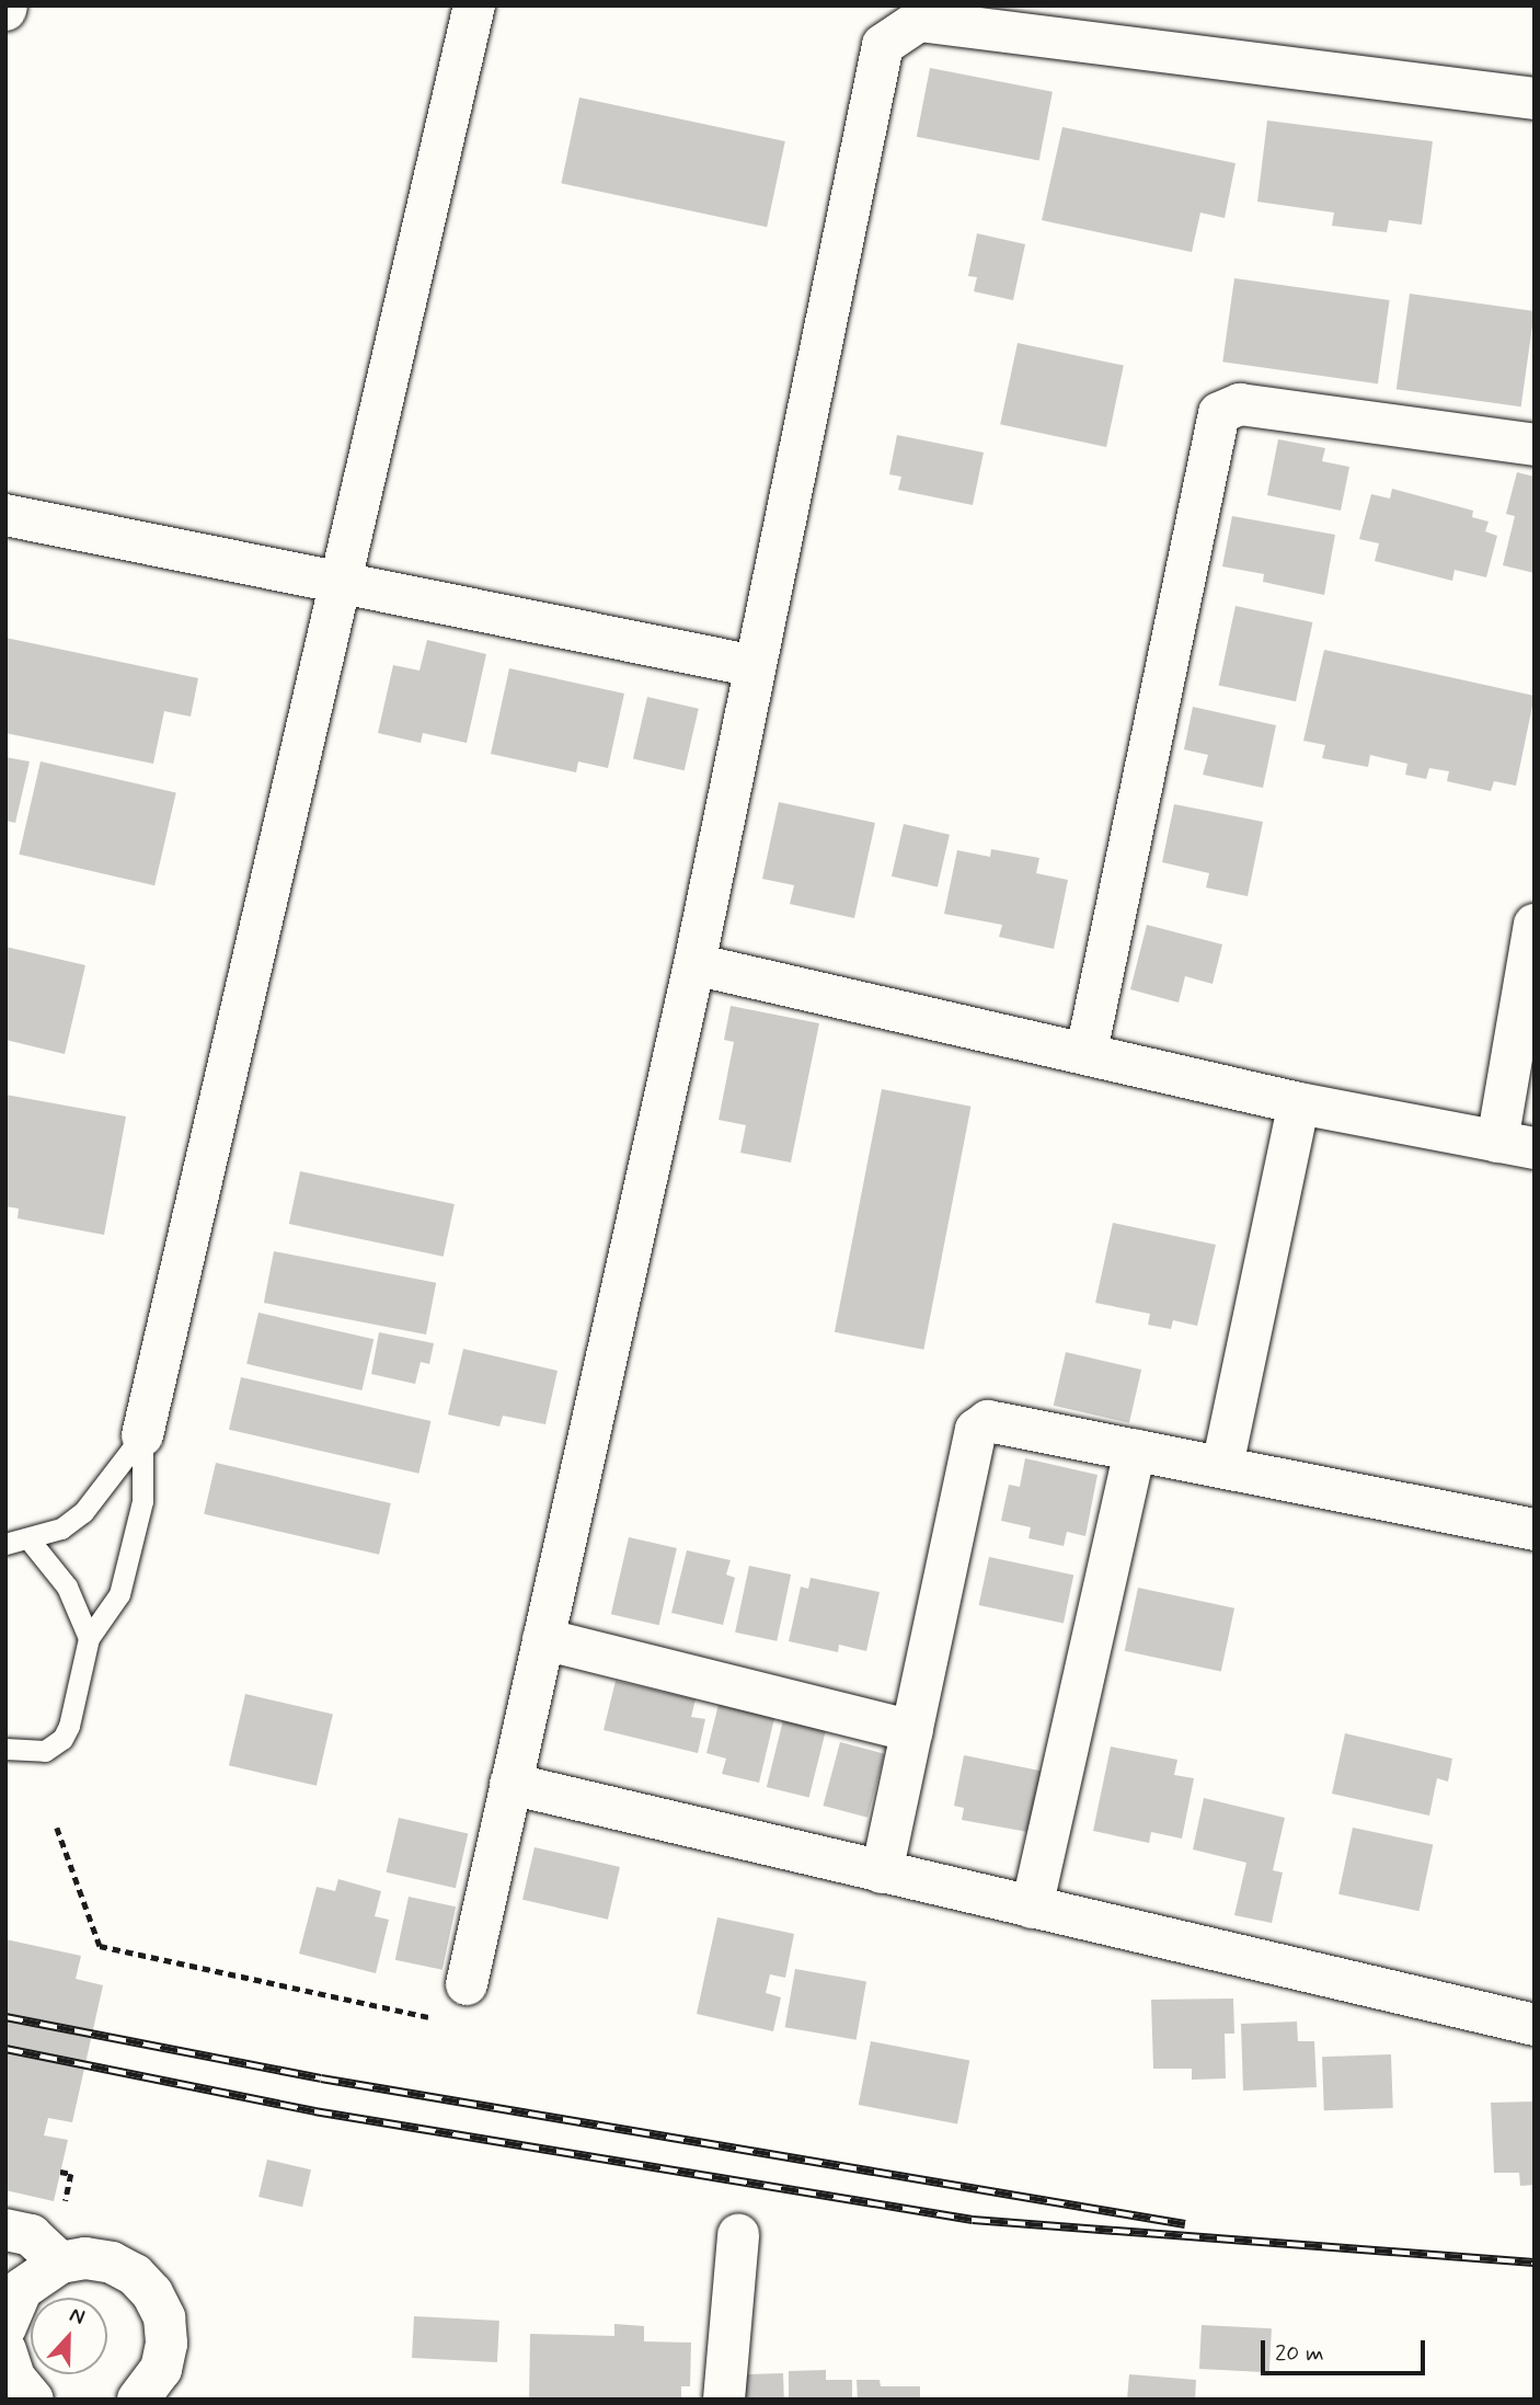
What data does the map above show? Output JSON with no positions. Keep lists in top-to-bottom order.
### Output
{
  "scale_bar": "20 m",
  "north": "top"
}
